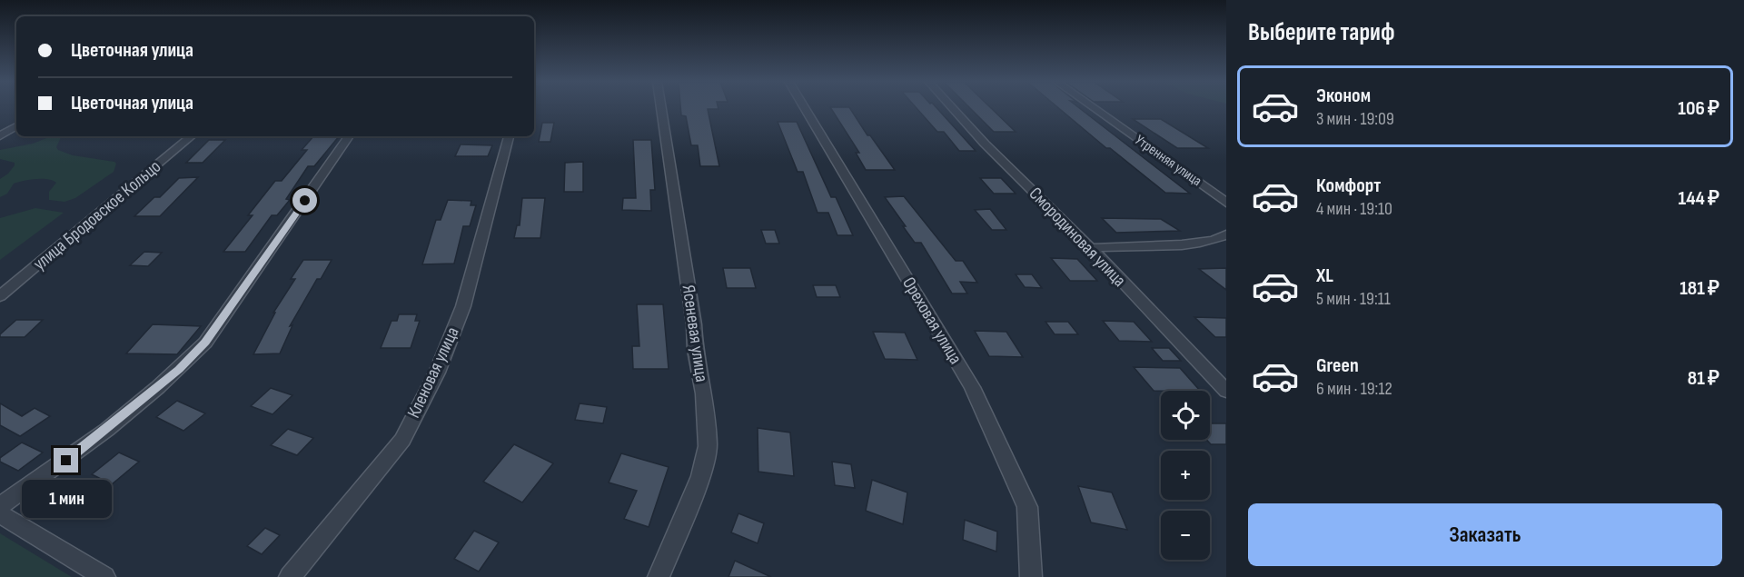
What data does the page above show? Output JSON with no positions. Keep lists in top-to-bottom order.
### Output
{
  "streets": {
    "street": [
      "Утренняя улица",
      "улица Бродовское Кольцо",
      "Смородиновая улица",
      "Ореховая улица",
      "Ясеневая улица",
      "Кленовая улица"
    ]
  },
  "page": {
    "heading": "Выберите тариф",
    "banner": ["Цветочная улица", "Цветочная улица"],
    "list": [
      {
        "name": "Эконом",
        "note": "3 мин · 19:09",
        "value": "106 ₽"
      },
      {
        "name": "Комфорт",
        "note": "4 мин · 19:10",
        "value": "144 ₽"
      },
      {
        "name": "XL",
        "note": "5 мин · 19:11",
        "value": "181 ₽"
      },
      {
        "name": "Green",
        "note": "6 мин · 19:12",
        "value": "81 ₽"
      }
    ],
    "map_buttons": ["+", "−"],
    "bubble": "1 мин",
    "buttons": "Заказать"
  }
}
